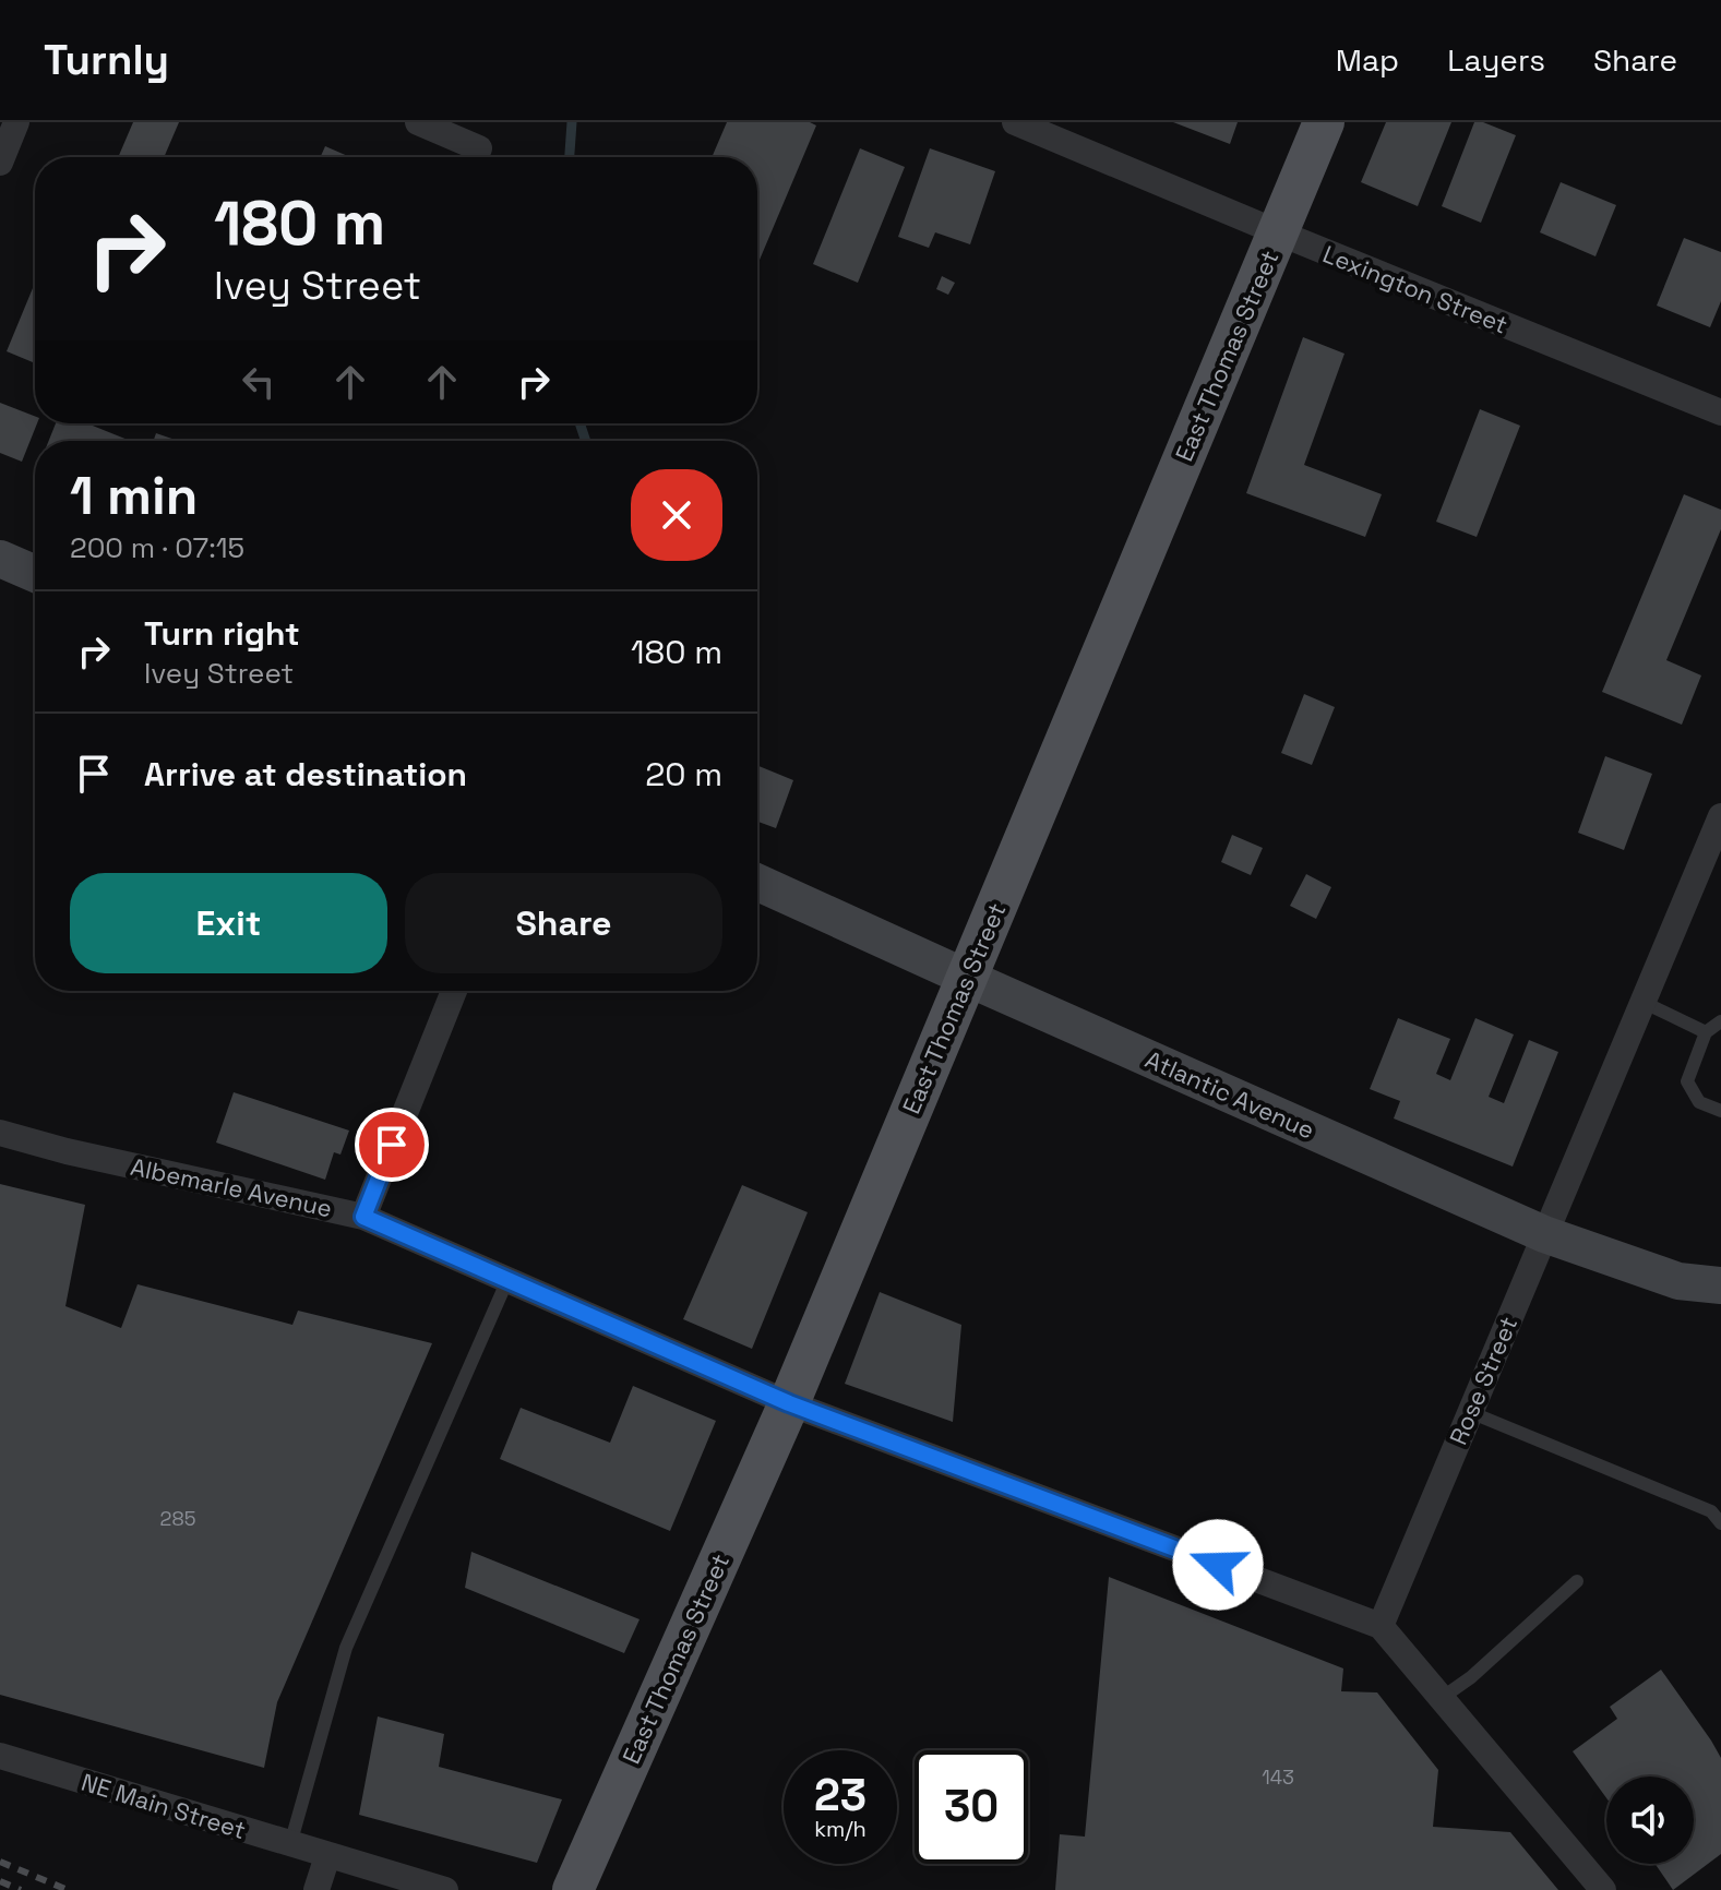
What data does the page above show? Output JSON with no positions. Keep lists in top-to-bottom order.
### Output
{
  "streets": {
    "main road": ["East Thomas Street", "Atlantic Avenue"],
    "street": [
      "Lexington Street",
      "Albemarle Avenue",
      "Rose Street",
      "NE Main Street"
    ]
  },
  "crossings": [
    ["Lexington Street", "East Thomas Street"],
    ["East Thomas Street", "Atlantic Avenue"],
    ["East Thomas Street", "Albemarle Avenue"],
    ["Atlantic Avenue", "Rose Street"],
    ["Albemarle Avenue", "Rose Street"]
  ],
  "house_numbers": ["285", "143"],
  "page": {
    "header": "Turnly",
    "nav": ["Map", "Layers", "Share"],
    "turn": ["180 m", "Ivey Street"],
    "heading": ["1 min", "200 m · 07:15"],
    "list": [
      {
        "name": "Turn right",
        "note": "Ivey Street",
        "value": "180 m"
      },
      {
        "name": "Arrive at destination",
        "value": "20 m"
      }
    ],
    "buttons": ["Exit", "Share"],
    "speed": "23 km/h",
    "limit": "30"
  }
}
